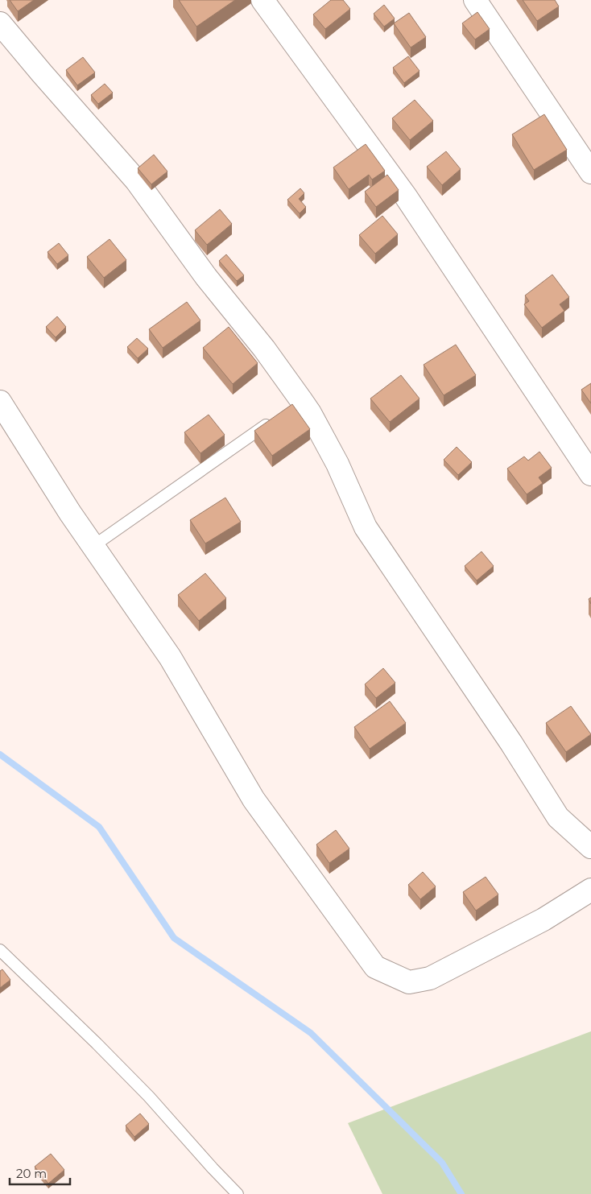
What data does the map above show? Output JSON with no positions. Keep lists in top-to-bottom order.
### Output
{
  "scale_bar": "20 m"
}
